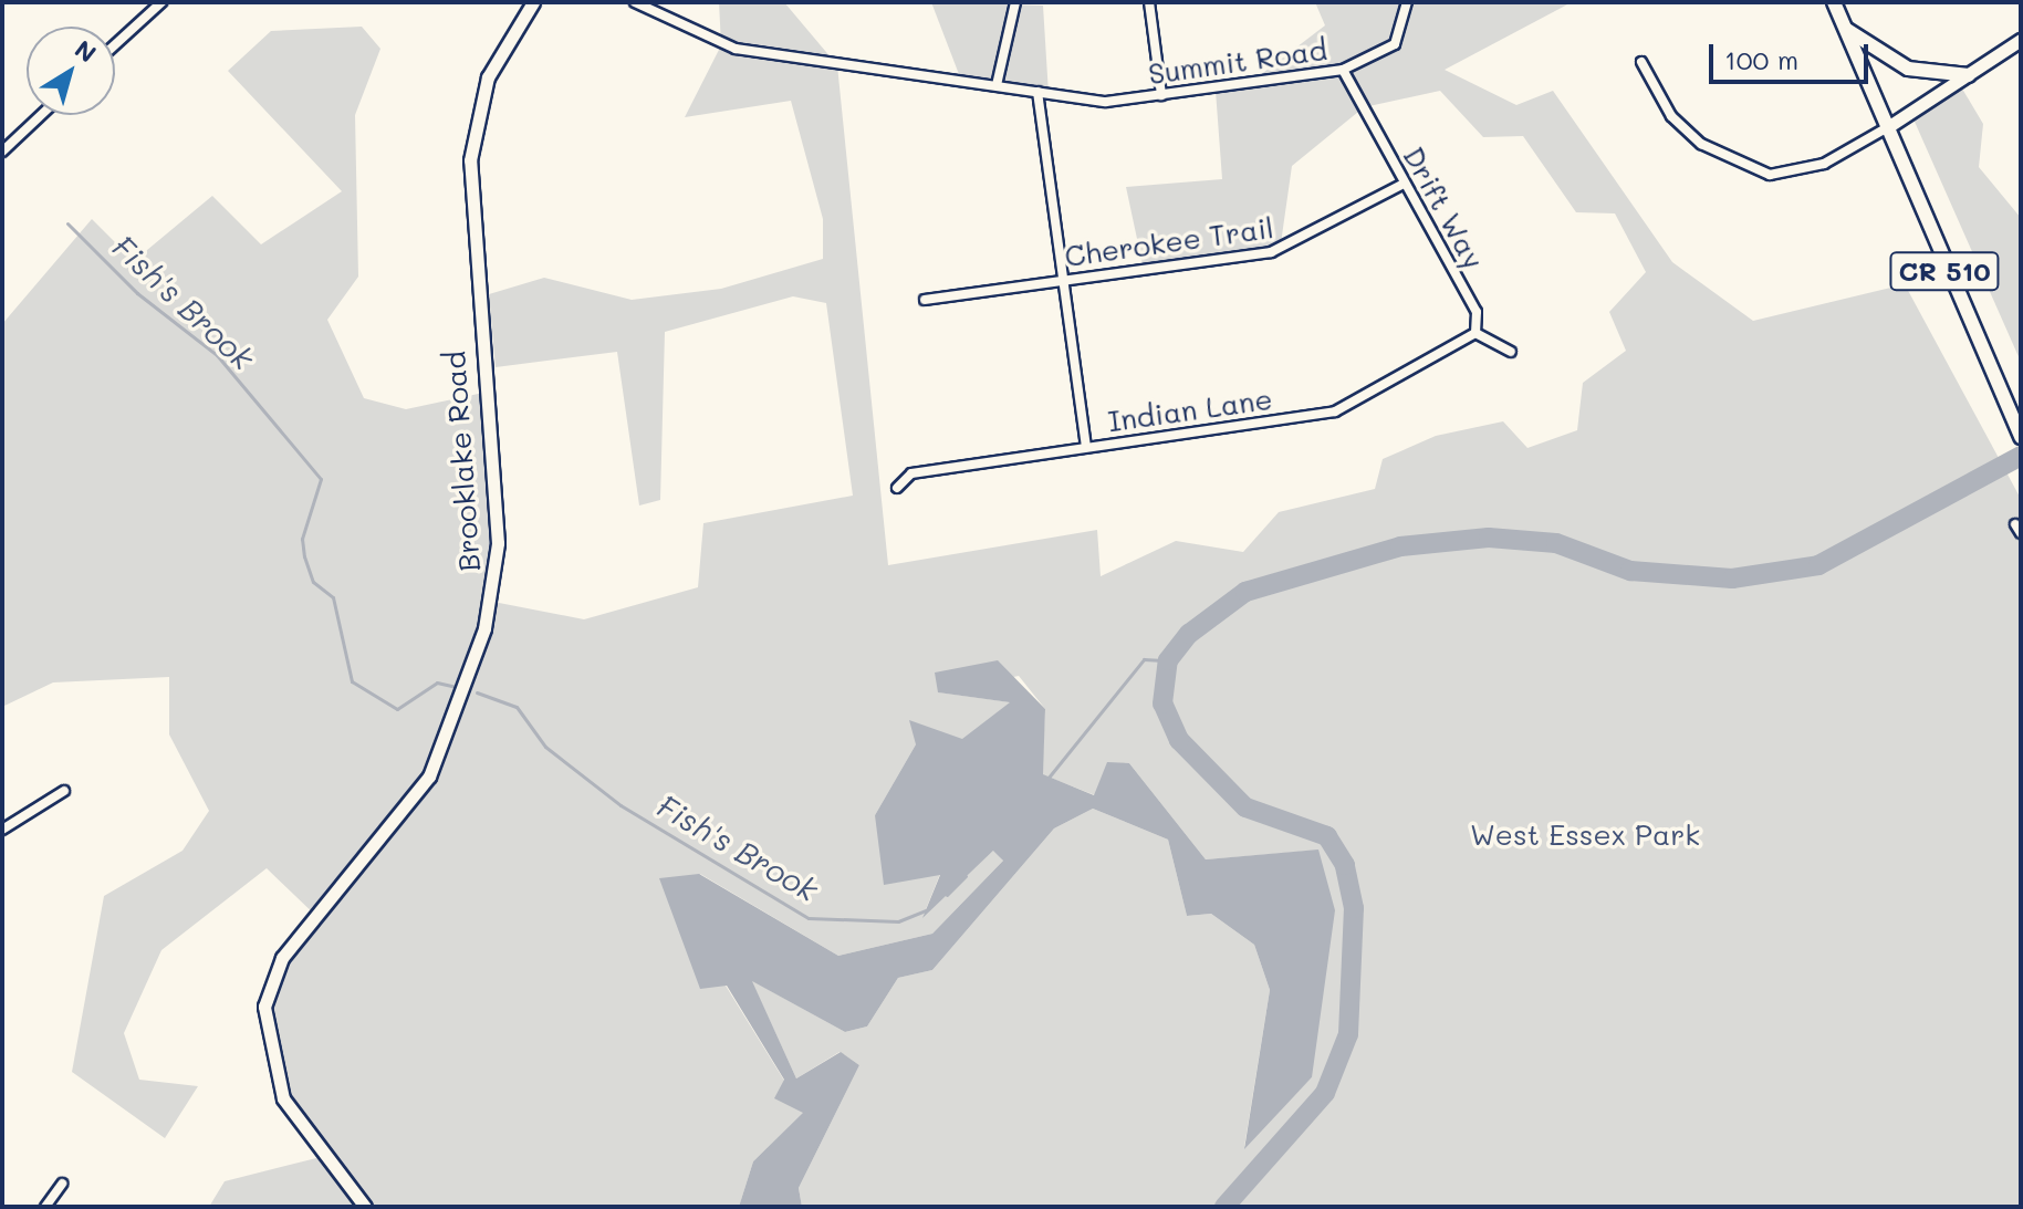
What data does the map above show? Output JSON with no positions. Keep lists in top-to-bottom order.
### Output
{
  "streets": {
    "main road": ["CR 510"],
    "street": [
      "Summit Road",
      "Drift Way",
      "Cherokee Trail",
      "Indian Lane",
      "Brooklake Road"
    ]
  },
  "crossings": [
    ["Summit Road", "Drift Way"],
    ["Drift Way", "Cherokee Trail"],
    ["Drift Way", "Indian Lane"]
  ],
  "water": ["Fish's Brook"],
  "parks": ["West Essex Park"],
  "scale_bar": "100 m",
  "north": "top right"
}
